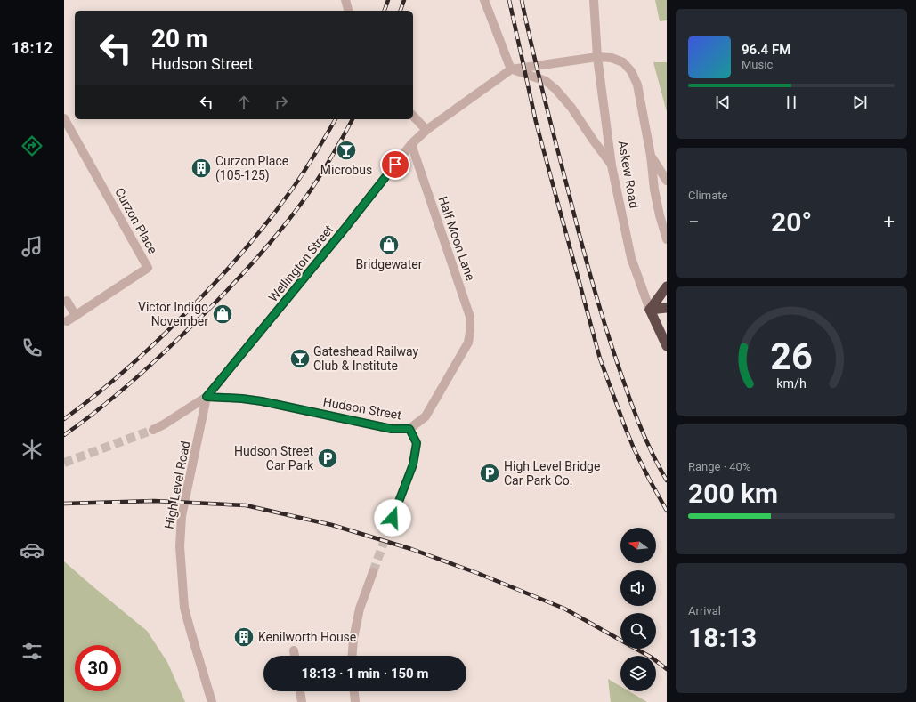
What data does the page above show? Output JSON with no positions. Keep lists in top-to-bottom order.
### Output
{
  "streets": {
    "highway": ["Askew Road"],
    "street": [
      "Curzon Place",
      "Half Moon Lane",
      "Wellington Street",
      "Hudson Street",
      "High Level Road"
    ]
  },
  "crossings": [
    ["Half Moon Lane", "Wellington Street"],
    ["Half Moon Lane", "Hudson Street"],
    ["Wellington Street", "Hudson Street"],
    ["Wellington Street", "High Level Road"],
    ["Hudson Street", "High Level Road"]
  ],
  "places": {
    "bar": ["Microbus", "Gateshead Railway Club & Institute"],
    "building": ["Curzon Place (105-125)", "Kenilworth House"],
    "shop": ["Bridgewater", "Victor Indigo November"],
    "parking": ["Hudson Street Car Park", "High Level Bridge Car Park Co."]
  },
  "north": "left",
  "page": {
    "tabs": "18:12",
    "turn": ["20 m", "Hudson Street"],
    "song": ["96.4 FM", "Music"],
    "tile": [
      "Climate",
      ["Range · 40%", "200 km"],
      ["Arrival", "18:13"]
    ],
    "heat": ["−", "20°", "+"],
    "limit": "30",
    "trip": "18:13 · 1 min · 150 m",
    "gauge": ["26", "km/h"]
  }
}
